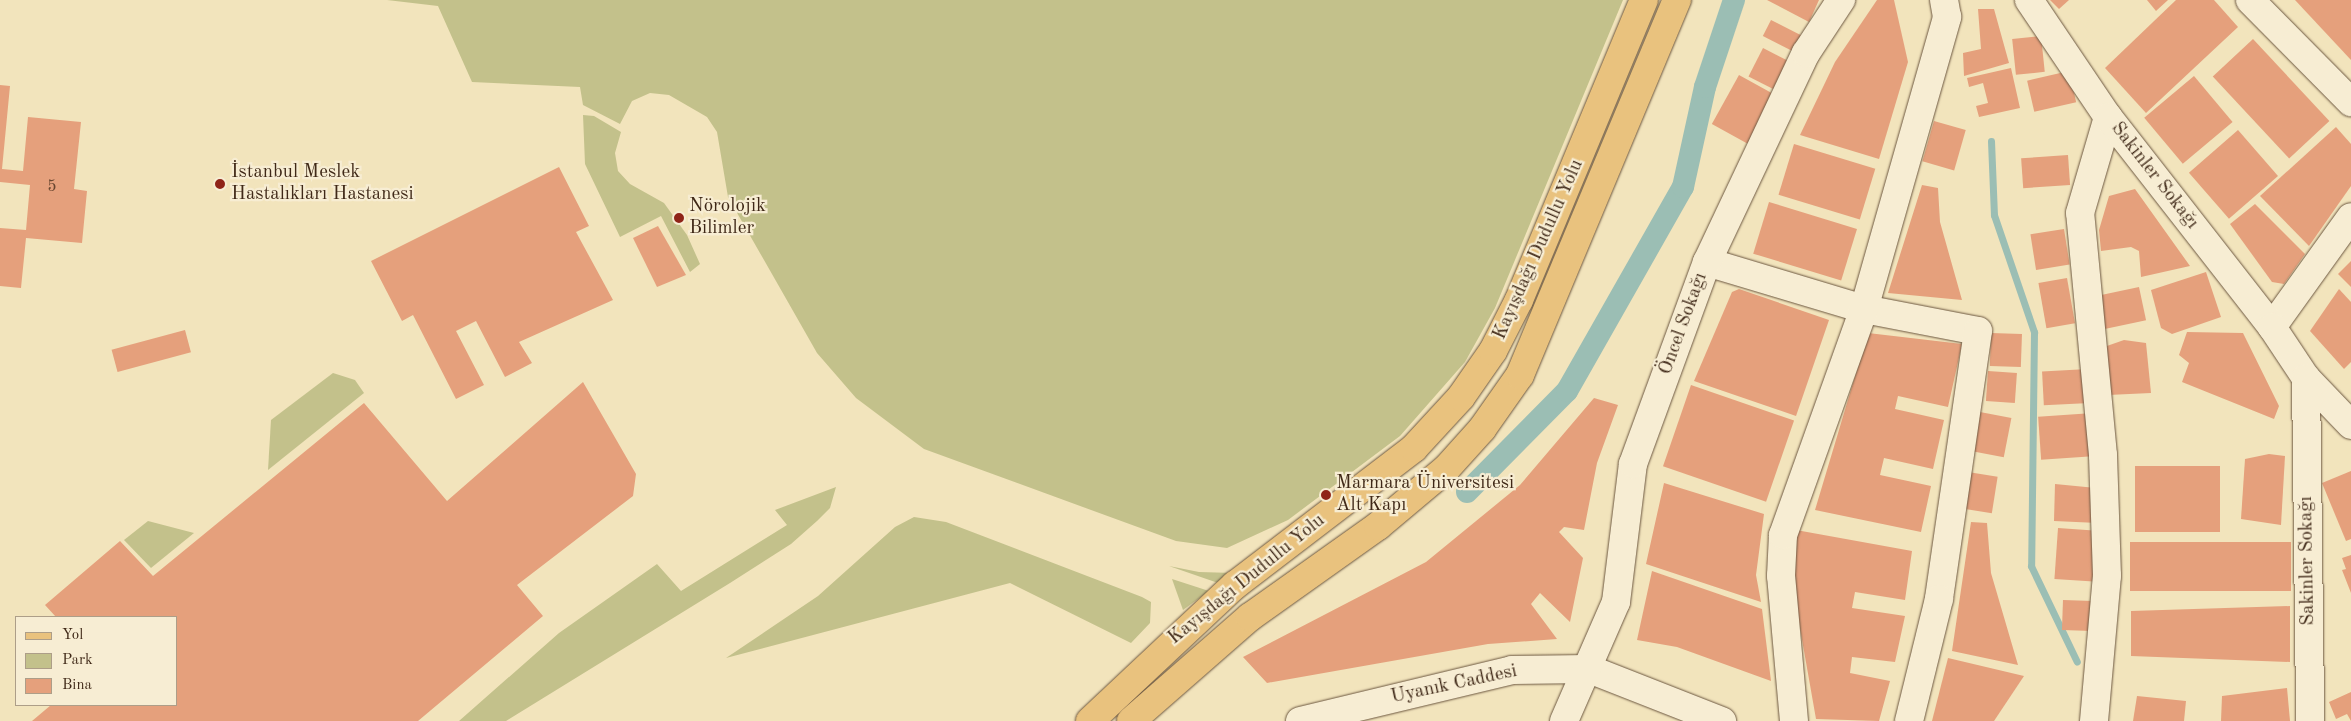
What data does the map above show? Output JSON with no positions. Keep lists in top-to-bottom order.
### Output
{
  "streets": {
    "main road": ["Kayışdağı Dudullu Yolu"],
    "street": ["Sakinler Sokağı", "Öncel Sokağı", "Uyanık Caddesi"]
  },
  "crossings": [
    ["Öncel Sokağı", "Uyanık Caddesi"]
  ],
  "places": ["İstanbul Meslek Hastalıkları Hastanesi", "Nörolojik Bilimler", "Marmara Üniversitesi Alt Kapı"],
  "house_numbers": ["5"],
  "legend": ["Yol", "Park", "Bina"]
}
